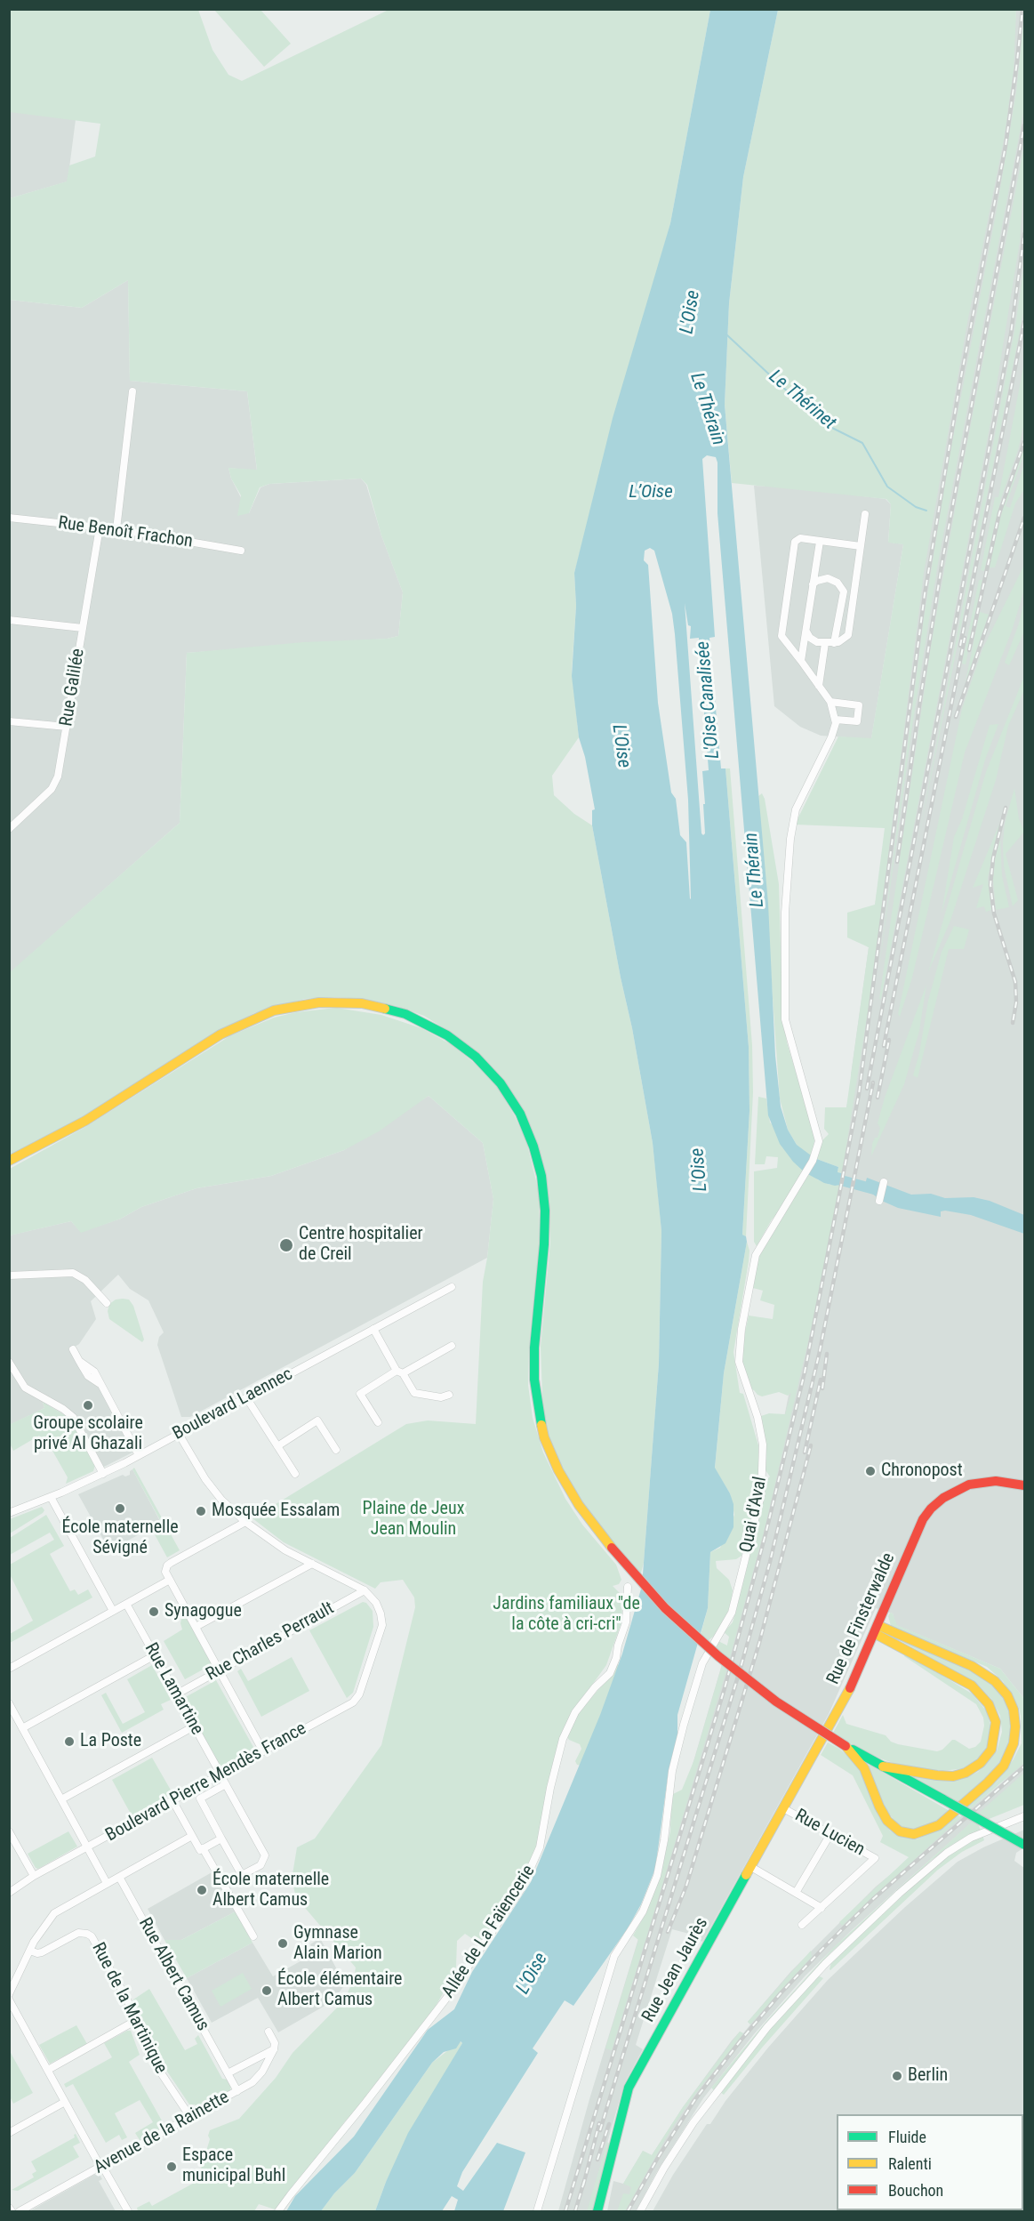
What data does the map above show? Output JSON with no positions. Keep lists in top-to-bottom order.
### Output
{
  "streets": {
    "main road": ["Rue de Finsterwalde", "Rue Jean Jaurès"],
    "street": [
      "Rue Benoît Frachon",
      "Rue Galilée",
      "Boulevard Laennec",
      "Quai d'Aval",
      "Rue Charles Perrault",
      "Rue Lamartine",
      "Boulevard Pierre Mendès France",
      "Rue Lucien",
      "Allée de La Faïencerie",
      "Rue Albert Camus",
      "Rue de la Martinique",
      "Avenue de la Rainette"
    ]
  },
  "crossings": [
    ["Rue Benoît Frachon", "Rue Galilée"],
    ["Rue de Finsterwalde", "Rue Jean Jaurès"],
    ["Rue Charles Perrault", "Rue Lamartine"],
    ["Rue Charles Perrault", "Boulevard Pierre Mendès France"],
    ["Rue Lamartine", "Boulevard Pierre Mendès France"],
    ["Rue Lucien", "Rue Jean Jaurès"],
    ["Rue Albert Camus", "Avenue de la Rainette"],
    ["Rue de la Martinique", "Avenue de la Rainette"]
  ],
  "water": [
    "L'Oise",
    "Le Thérinet",
    "Le Thérain",
    "L’Oise",
    "L'Oise Canalisée"
  ],
  "parks": ["Plaine de Jeux Jean Moulin", "Jardins familiaux \"de la côte à cri-cri\""],
  "places": [
    "Centre hospitalier de Creil",
    "Groupe scolaire privé Al Ghazali",
    "Chronopost",
    "École maternelle Sévigné",
    "Mosquée Essalam",
    "Synagogue",
    "La Poste",
    "École maternelle Albert Camus",
    "Gymnase Alain Marion",
    "École élémentaire Albert Camus",
    "Berlin",
    "Espace municipal Buhl"
  ],
  "legend": ["Fluide", "Ralenti", "Bouchon"]
}
